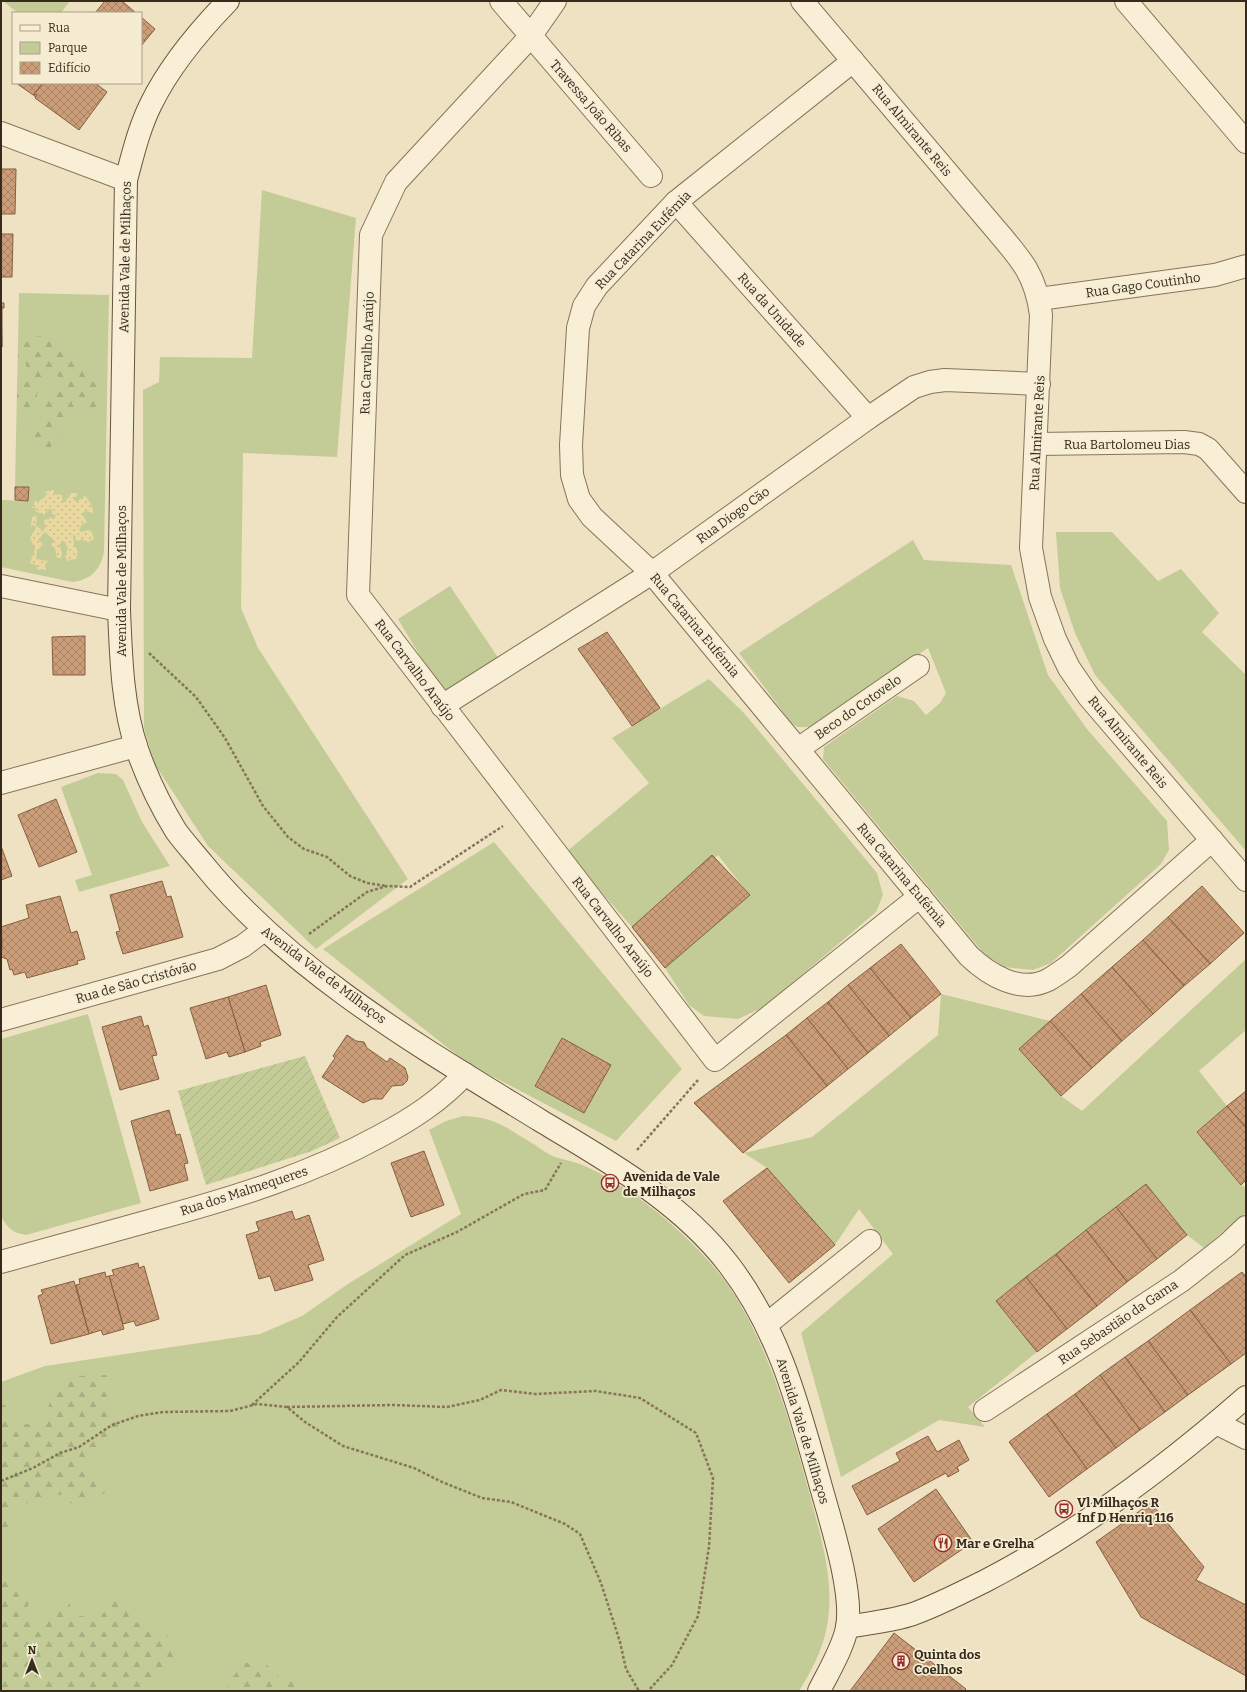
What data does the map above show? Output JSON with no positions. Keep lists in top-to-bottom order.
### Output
{
  "streets": {
    "street": [
      "Travessa João Ribas",
      "Rua Almirante Reis",
      "Rua Catarina Eufémia",
      "Avenida Vale de Milhaços",
      "Rua Gago Coutinho",
      "Rua da Unidade",
      "Rua Carvalho Araújo",
      "Rua Bartolomeu Dias",
      "Rua Diogo Cão",
      "Beco do Cotovelo",
      "Rua de São Cristóvão",
      "Rua dos Malmequeres",
      "Rua Sebastião da Gama"
    ]
  },
  "crossings": [
    ["Travessa João Ribas", "Rua Carvalho Araújo"],
    ["Rua Almirante Reis", "Rua Catarina Eufémia"],
    ["Rua Almirante Reis", "Rua Gago Coutinho"],
    ["Rua Almirante Reis", "Rua Bartolomeu Dias"],
    ["Rua Almirante Reis", "Rua Diogo Cão"],
    ["Rua Catarina Eufémia", "Rua da Unidade"],
    ["Rua Catarina Eufémia", "Rua Diogo Cão"],
    ["Rua Catarina Eufémia", "Beco do Cotovelo"],
    ["Avenida Vale de Milhaços", "Rua de São Cristóvão"],
    ["Avenida Vale de Milhaços", "Rua dos Malmequeres"],
    ["Rua da Unidade", "Rua Diogo Cão"],
    ["Rua Carvalho Araújo", "Rua Diogo Cão"]
  ],
  "places": {
    "bus stop": ["Avenida de Vale de Milhaços", "Vl Milhaços R Inf D Henriq 116"],
    "restaurant": ["Mar e Grelha"],
    "building": ["Quinta dos Coelhos"]
  },
  "legend": ["Rua", "Parque", "Edifício"],
  "north": "top"
}
